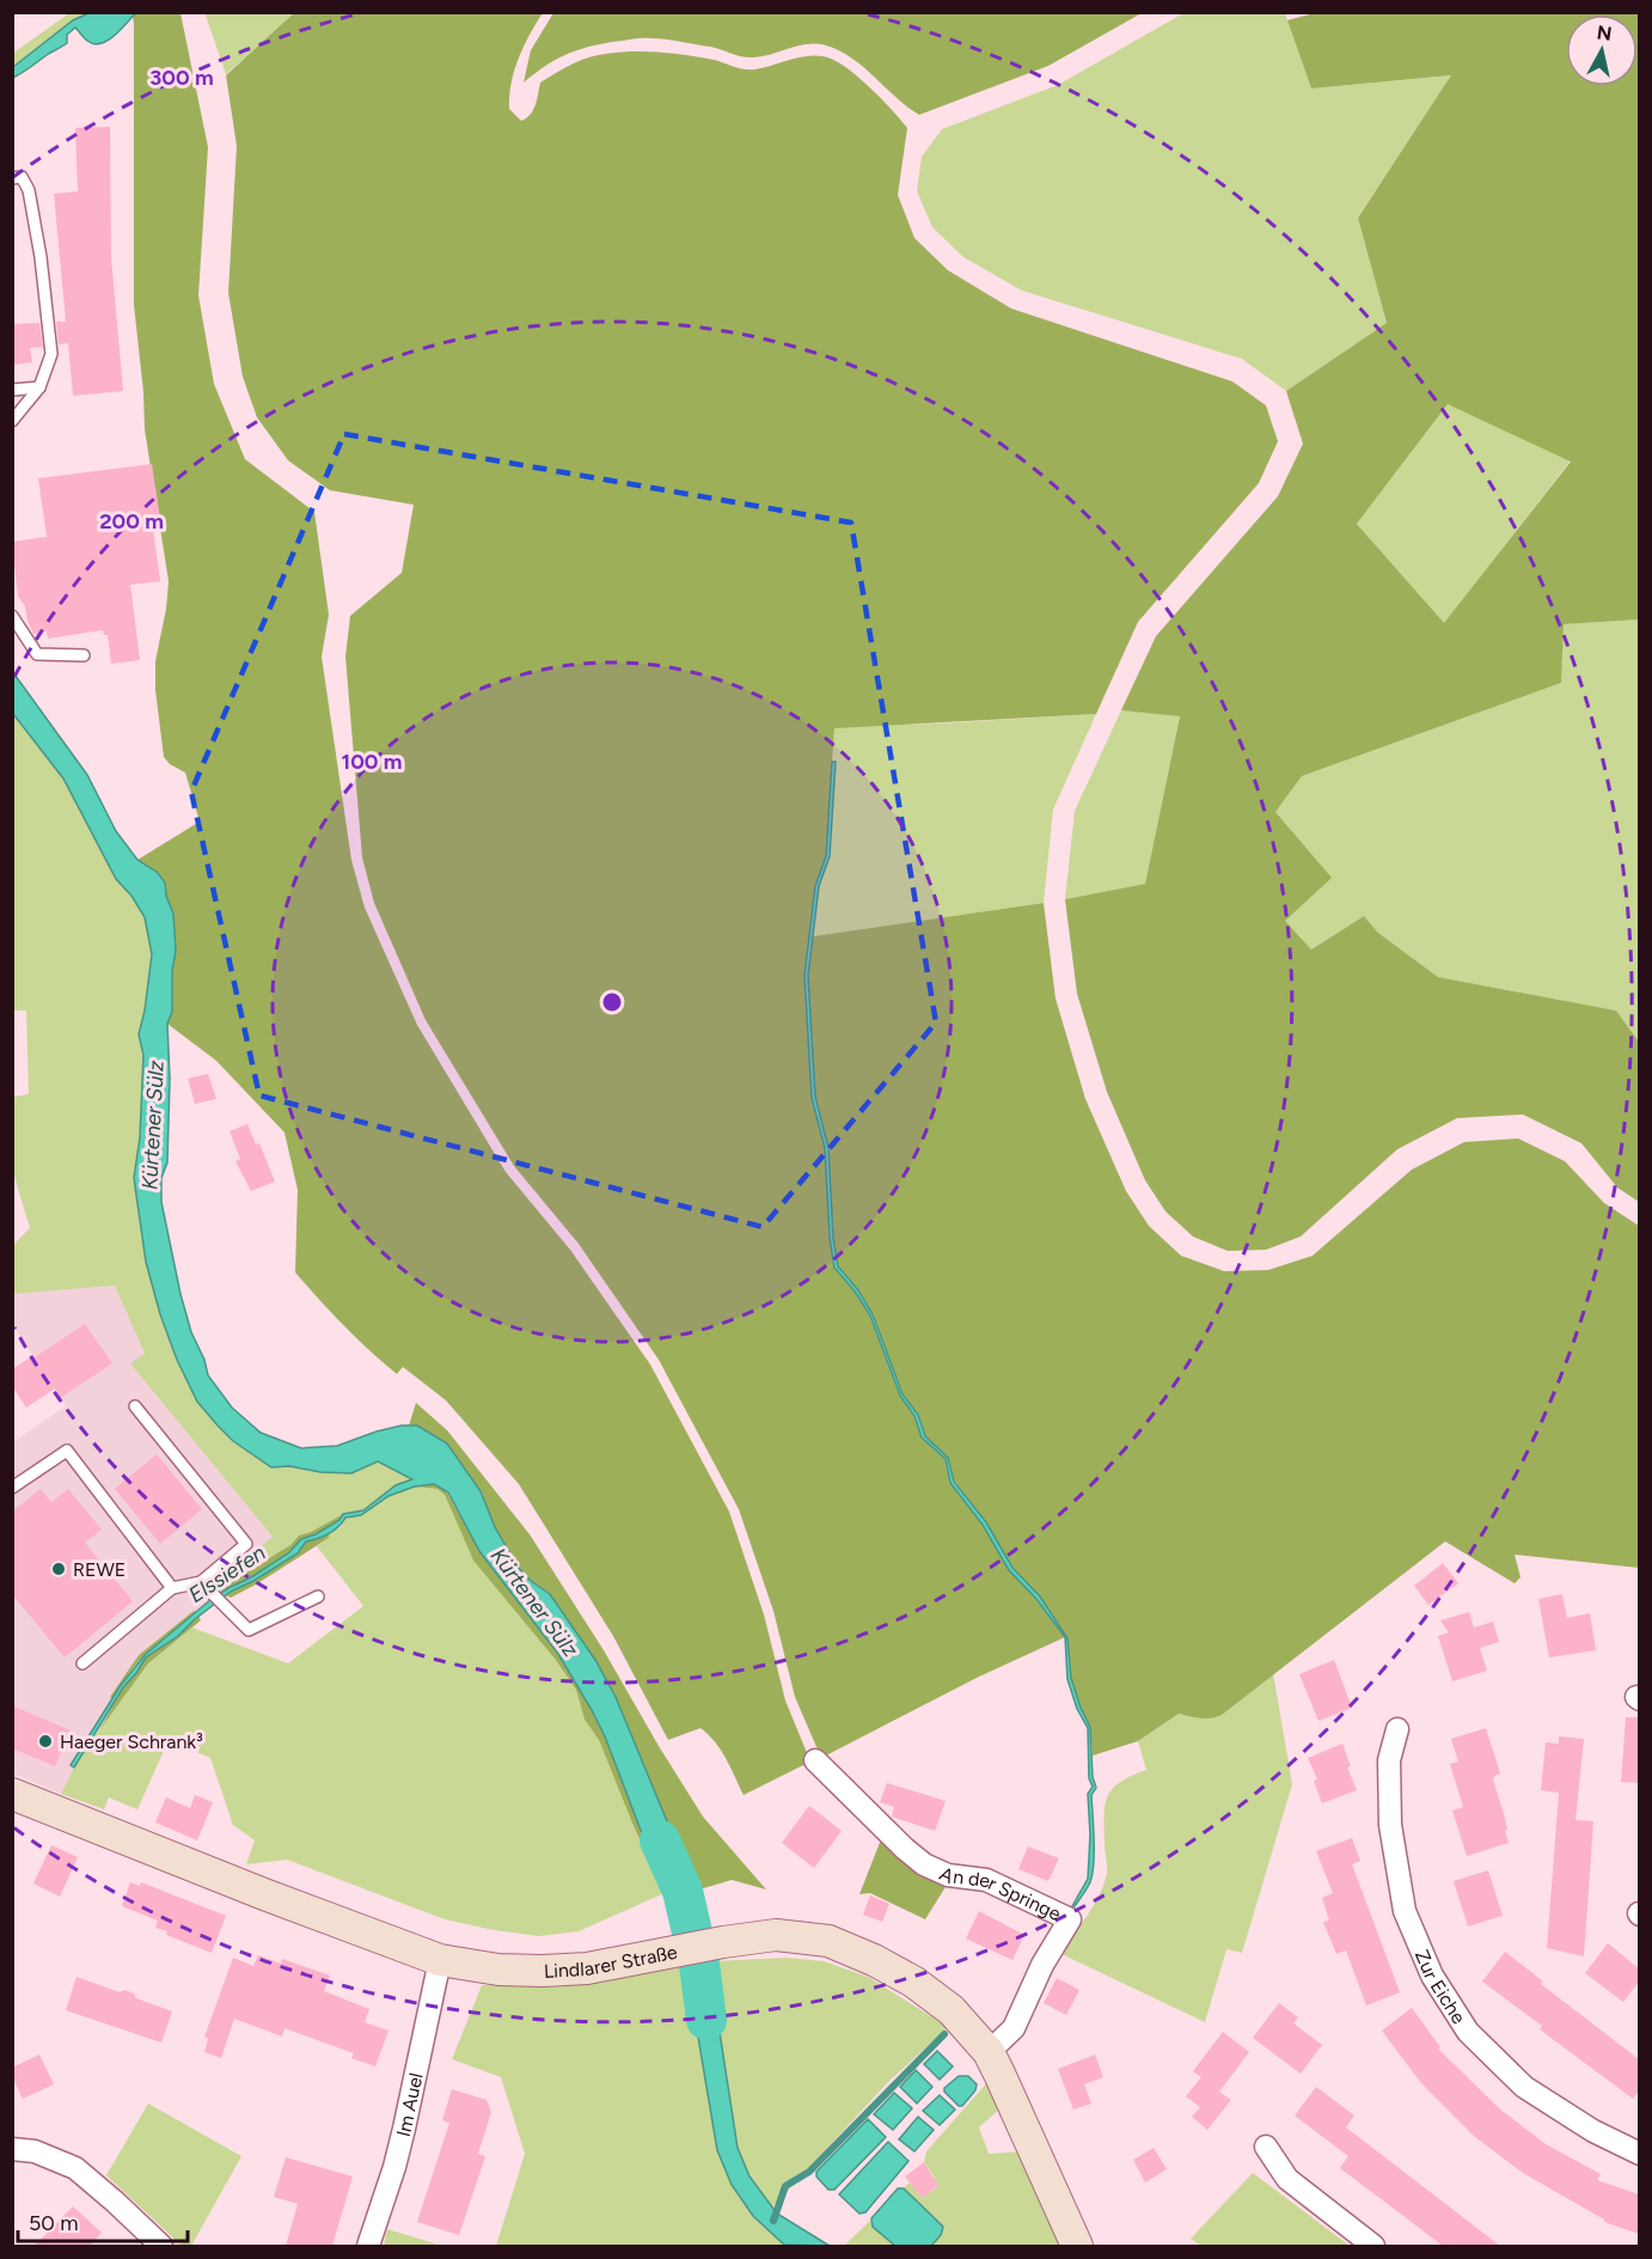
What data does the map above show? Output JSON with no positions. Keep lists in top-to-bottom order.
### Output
{
  "streets": {
    "main road": ["Lindlarer Straße"],
    "street": ["An der Springe", "Zur Eiche", "Im Auel"]
  },
  "crossings": [
    ["An der Springe", "Lindlarer Straße"],
    ["Lindlarer Straße", "Im Auel"]
  ],
  "water": ["Kürtener Sülz", "Elssiefen"],
  "places": ["REWE", "Haeger Schrank³"],
  "scale_bar": "50 m",
  "north": "top",
  "rings": ["300 m", "200 m", "100 m"]
}
